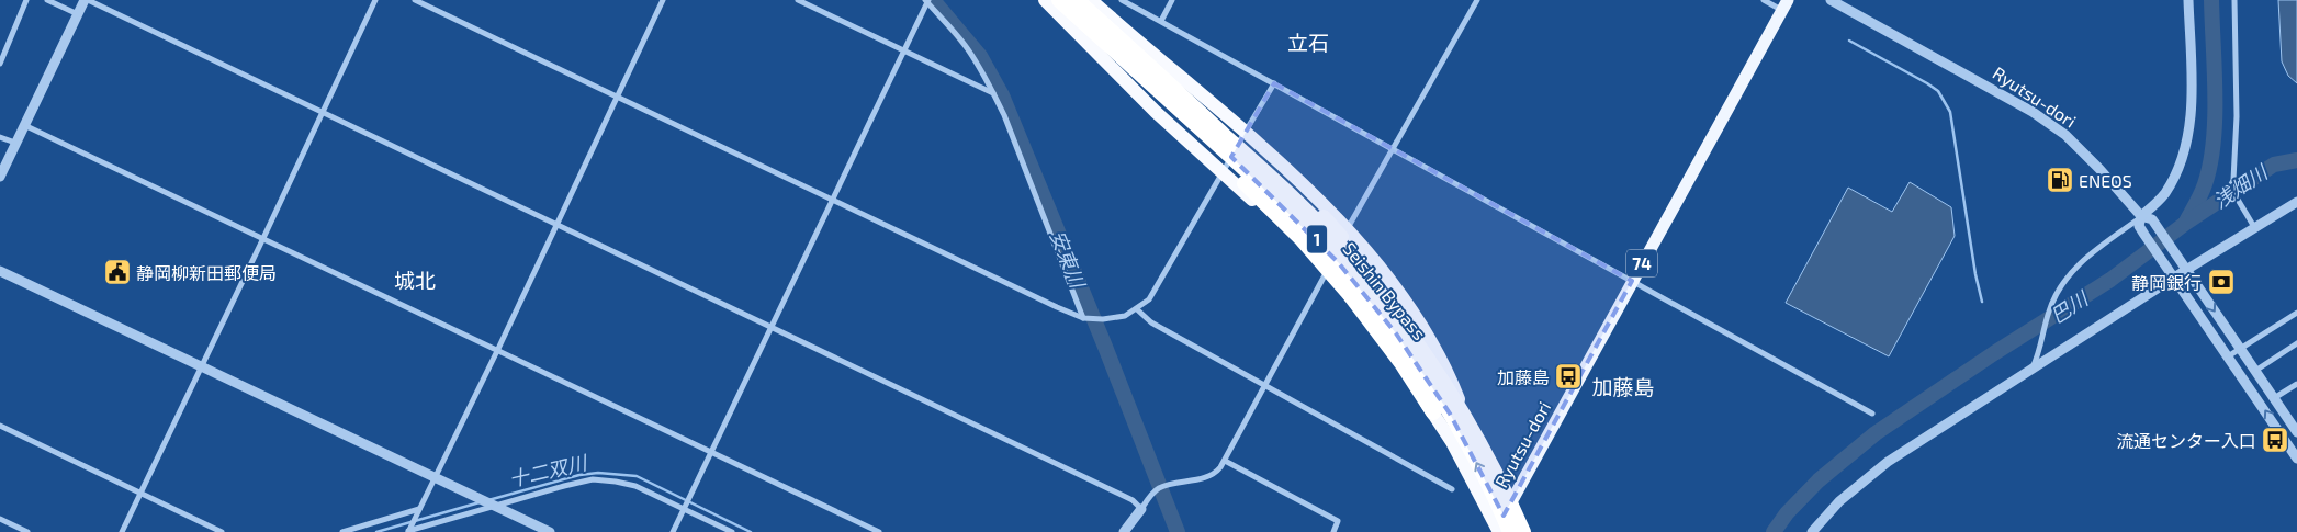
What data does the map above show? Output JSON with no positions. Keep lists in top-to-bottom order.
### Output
{
  "streets": {
    "highway": ["1", "Seishin Bypass"],
    "main road": ["Ryutsu-dori", "74"]
  },
  "crossings": [
    ["Ryutsu-dori", "1"],
    ["Ryutsu-dori", "Seishin Bypass"],
    ["1", "Seishin Bypass"]
  ],
  "districts": ["立石", "城北", "加藤島"],
  "water": [
    "浅畑川",
    "安東川",
    "巴川",
    "十二双川"
  ],
  "places": {
    "fuel station": ["ENEOS"],
    "public building": ["静岡柳新田郵便局"],
    "bank": ["静岡銀行"],
    "bus stop": ["加藤島", "流通センター入口"]
  }
}
